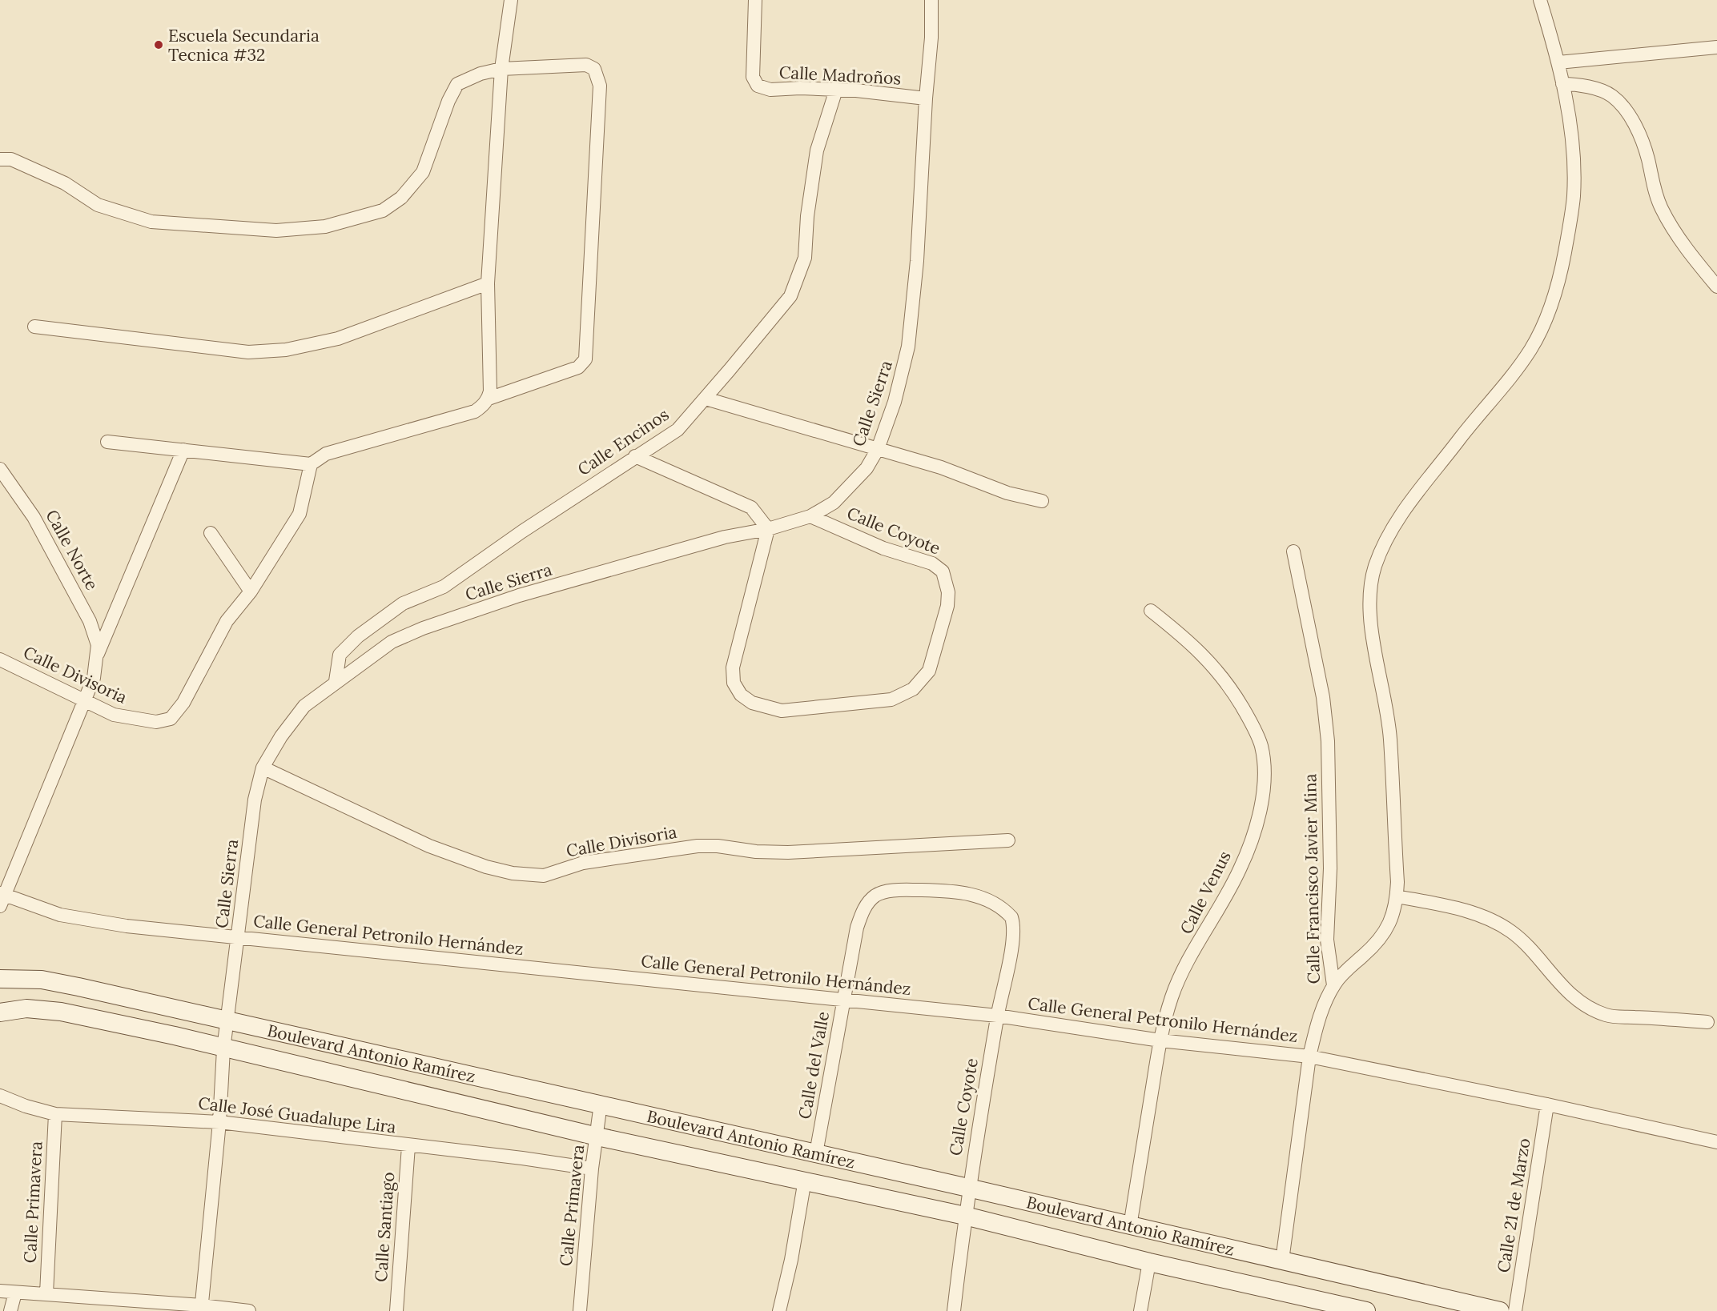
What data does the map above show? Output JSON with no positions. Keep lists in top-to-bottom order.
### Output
{
  "streets": {
    "main road": ["Boulevard Antonio Ramírez"],
    "street": [
      "Calle Madroños",
      "Calle Sierra",
      "Calle Encinos",
      "Calle Coyote",
      "Calle Norte",
      "Calle Divisoria",
      "Calle Francisco Javier Mina",
      "Calle Venus",
      "Calle General Petronilo Hernández",
      "Calle del Valle",
      "Calle José Guadalupe Lira",
      "Calle Primavera",
      "Calle 21 de Marzo",
      "Calle Santiago"
    ]
  },
  "crossings": [
    ["Calle Madroños", "Calle Sierra"],
    ["Calle Madroños", "Calle Encinos"],
    ["Calle Sierra", "Calle Encinos"],
    ["Calle Sierra", "Calle Coyote"],
    ["Calle Sierra", "Calle Divisoria"],
    ["Calle Sierra", "Calle General Petronilo Hernández"],
    ["Calle Sierra", "Boulevard Antonio Ramírez"],
    ["Calle Sierra", "Calle José Guadalupe Lira"],
    ["Calle Coyote", "Calle General Petronilo Hernández"],
    ["Calle Coyote", "Boulevard Antonio Ramírez"],
    ["Calle Coyote", "Calle del Valle"],
    ["Calle Francisco Javier Mina", "Calle General Petronilo Hernández"],
    ["Calle Francisco Javier Mina", "Boulevard Antonio Ramírez"],
    ["Calle Venus", "Calle General Petronilo Hernández"],
    ["Calle Venus", "Boulevard Antonio Ramírez"],
    ["Calle General Petronilo Hernández", "Calle del Valle"],
    ["Calle General Petronilo Hernández", "Calle 21 de Marzo"],
    ["Boulevard Antonio Ramírez", "Calle del Valle"],
    ["Boulevard Antonio Ramírez", "Calle Primavera"],
    ["Calle José Guadalupe Lira", "Calle Primavera"],
    ["Calle José Guadalupe Lira", "Calle Santiago"]
  ],
  "places": ["Escuela Secundaria Tecnica #32"]
}
